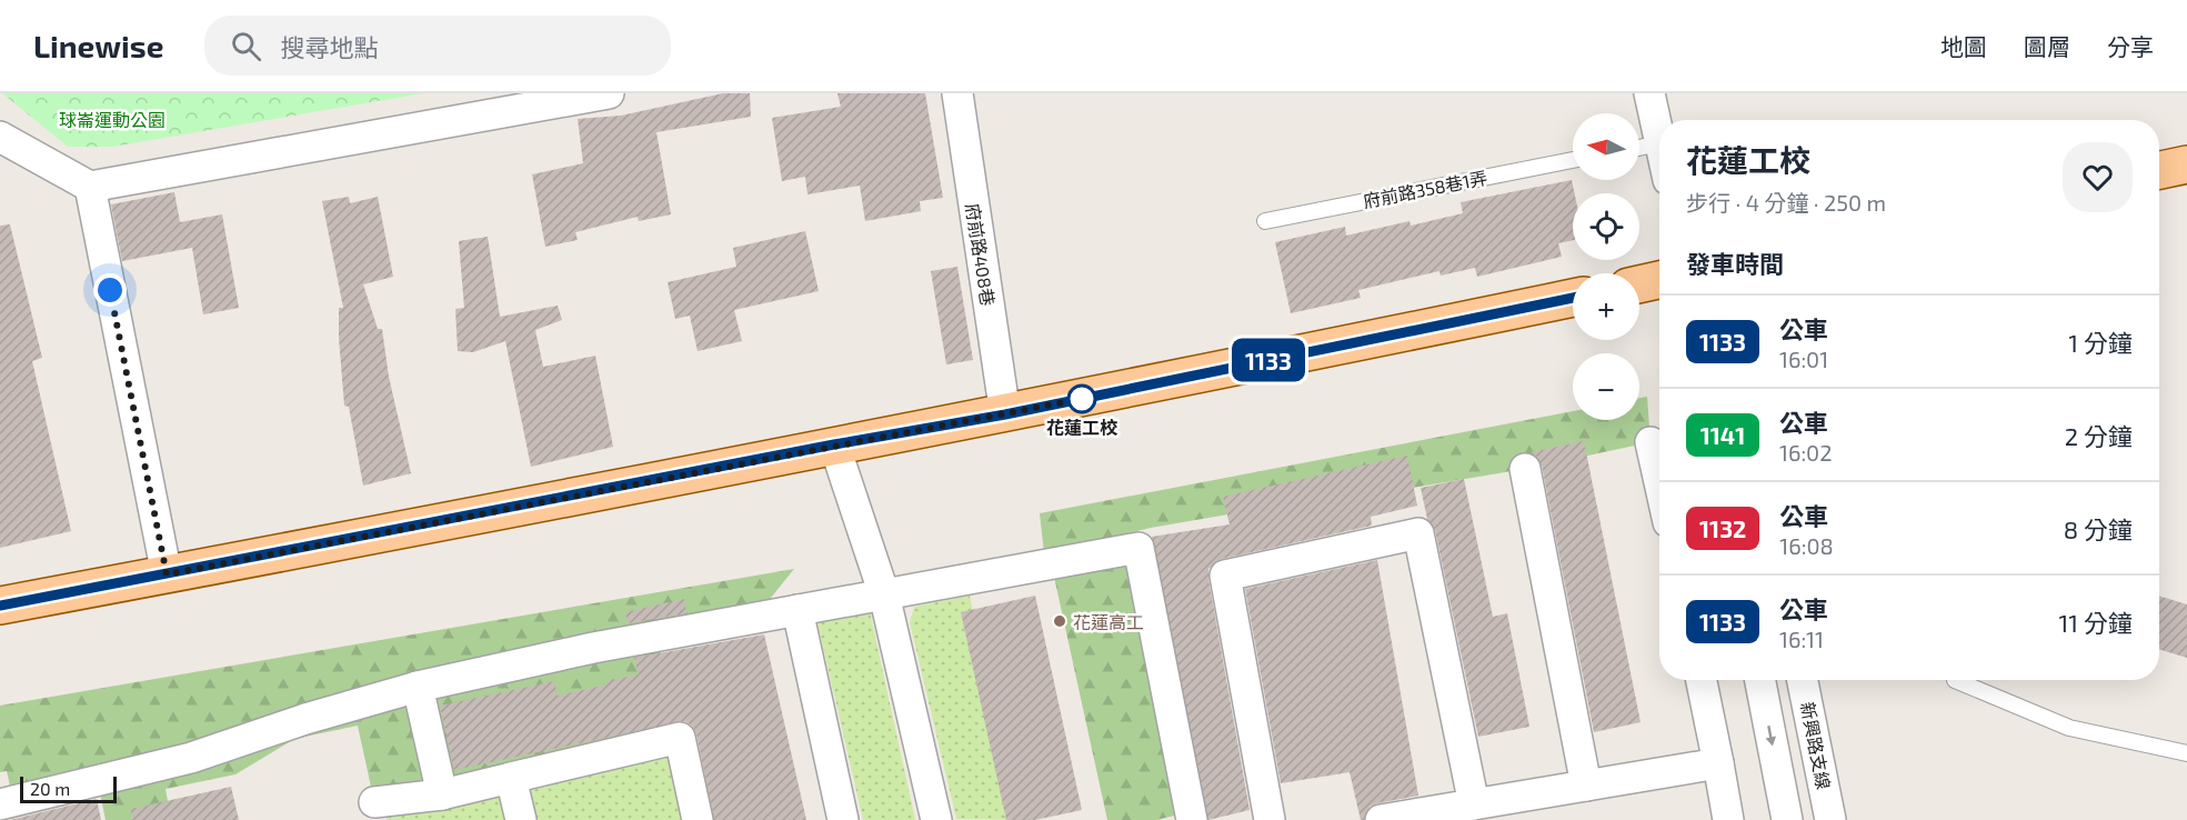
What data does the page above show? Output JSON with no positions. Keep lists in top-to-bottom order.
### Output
{
  "streets": {
    "street": ["府前路408巷", "新興路支線"],
    "lane": ["府前路358巷1弄"]
  },
  "parks": ["球崙運動公園"],
  "places": ["花蓮工校", "花蓮高工"],
  "lines": ["bus line 1133"],
  "scale_bar": "20 m",
  "north": "left",
  "page": {
    "header": "Linewise",
    "search": "搜尋地點",
    "nav": ["地圖", "圖層", "分享"],
    "on_map": "1133",
    "map_buttons": ["+", "−"],
    "heading": [
      ["花蓮工校", "步行 · 4 分鐘 · 250 m"],
      "發車時間"
    ],
    "list": [
      {
        "mark": "1133",
        "name": "公車",
        "note": "16:01",
        "value": "1 分鐘"
      },
      {
        "mark": "1141",
        "name": "公車",
        "note": "16:02",
        "value": "2 分鐘"
      },
      {
        "mark": "1132",
        "name": "公車",
        "note": "16:08",
        "value": "8 分鐘"
      },
      {
        "mark": "1133",
        "name": "公車",
        "note": "16:11",
        "value": "11 分鐘"
      }
    ],
    "scale": "20 m"
  }
}
